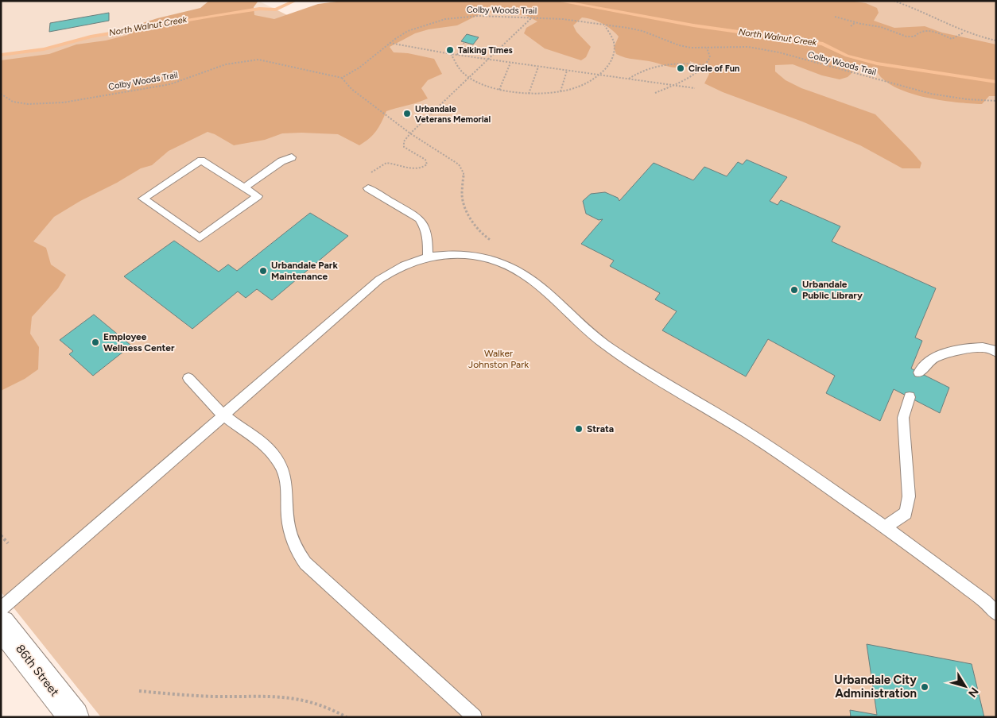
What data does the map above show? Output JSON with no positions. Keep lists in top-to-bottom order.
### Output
{
  "streets": {
    "main road": ["86th Street"],
    "path": ["Colby Woods Trail"]
  },
  "water": ["North Walnut Creek"],
  "parks": ["Walker Johnston Park"],
  "places": [
    "Talking Times",
    "Circle of Fun",
    "Urbandale Veterans Memorial",
    "Urbandale Park Maintenance",
    "Urbandale Public Library",
    "Employee Wellness Center",
    "Strata",
    "Urbandale City Administration"
  ],
  "north": "bottom right"
}
